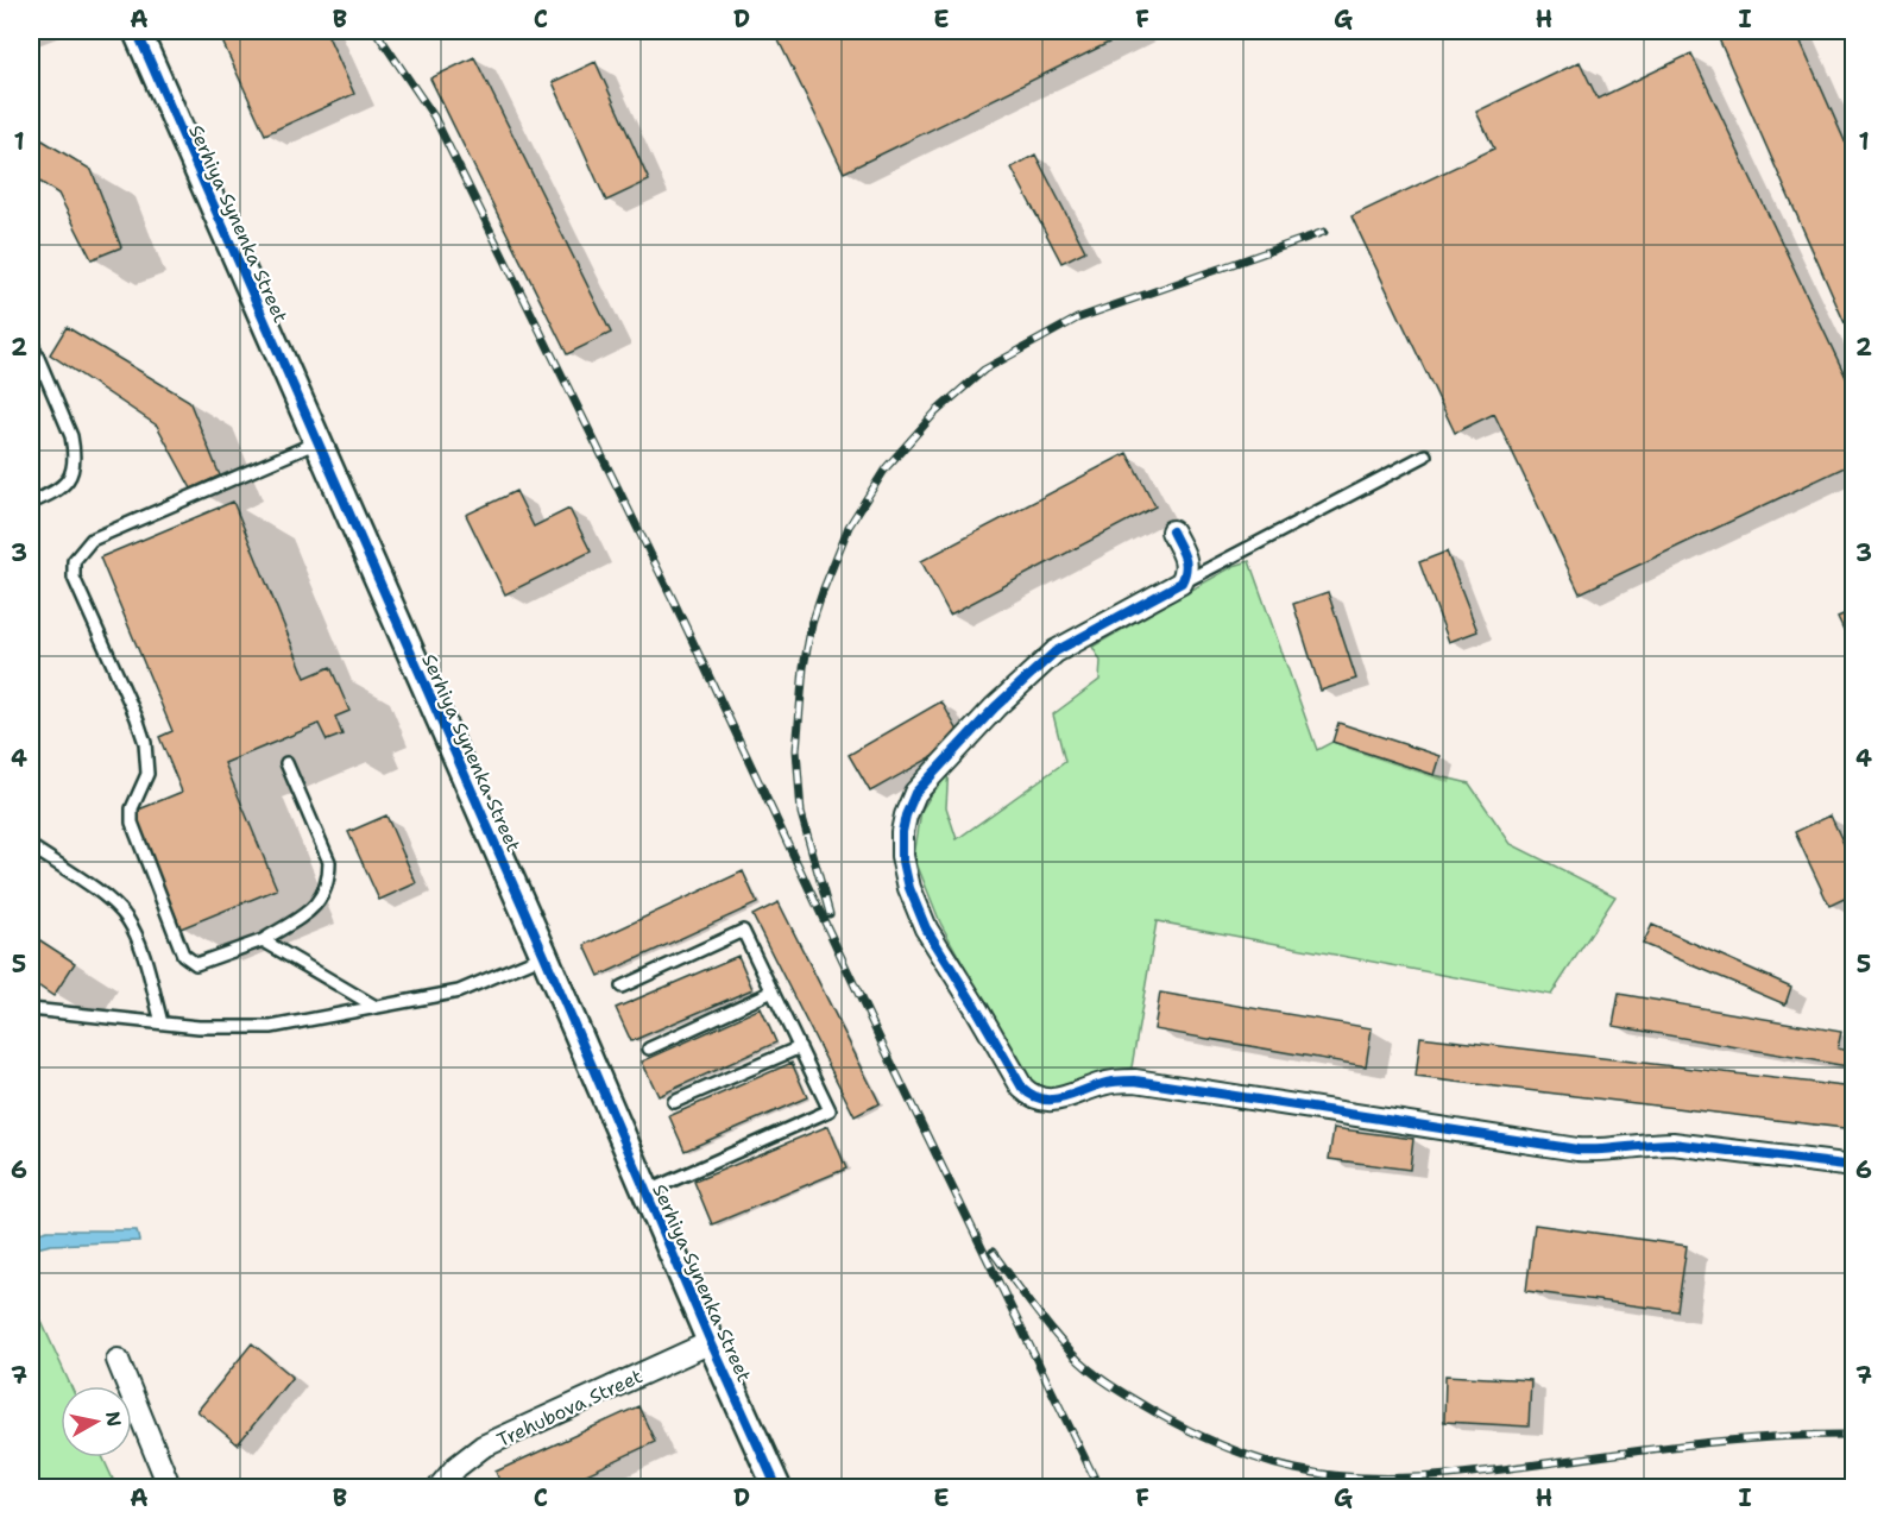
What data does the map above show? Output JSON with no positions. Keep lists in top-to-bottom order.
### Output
{
  "streets": {
    "street": ["Serhiya Synenka Street", "Trehubova Street"]
  },
  "crossings": [
    ["Serhiya Synenka Street", "Trehubova Street"]
  ],
  "north": "right",
  "grid": {
    "columns": [
      "A",
      "B",
      "C",
      "D",
      "E",
      "F",
      "G",
      "H",
      "I"
    ],
    "rows": [
      "1",
      "2",
      "3",
      "4",
      "5",
      "6",
      "7"
    ]
  }
}
